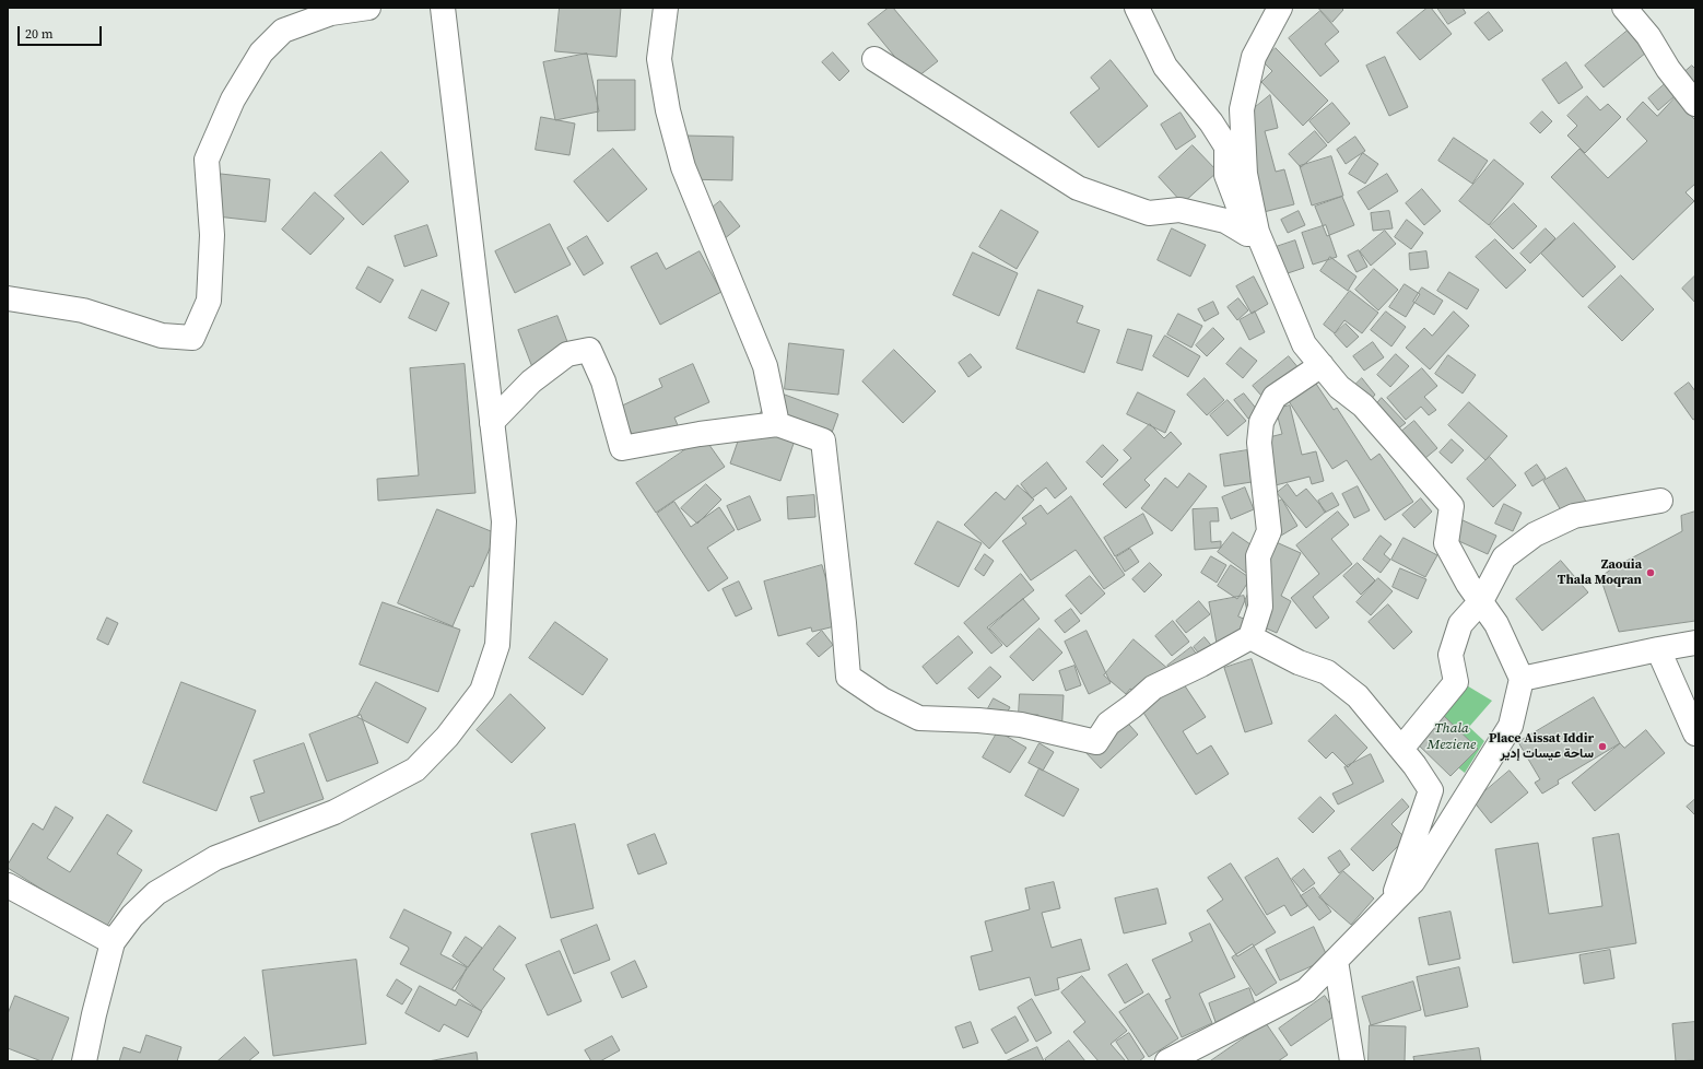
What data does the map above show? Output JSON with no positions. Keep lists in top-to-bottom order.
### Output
{
  "water": ["Thala Meziene"],
  "places": ["Zaouia Thala Moqran", "Place Aissat Iddir ساحة عيسات إدير"],
  "scale_bar": "20 m"
}
